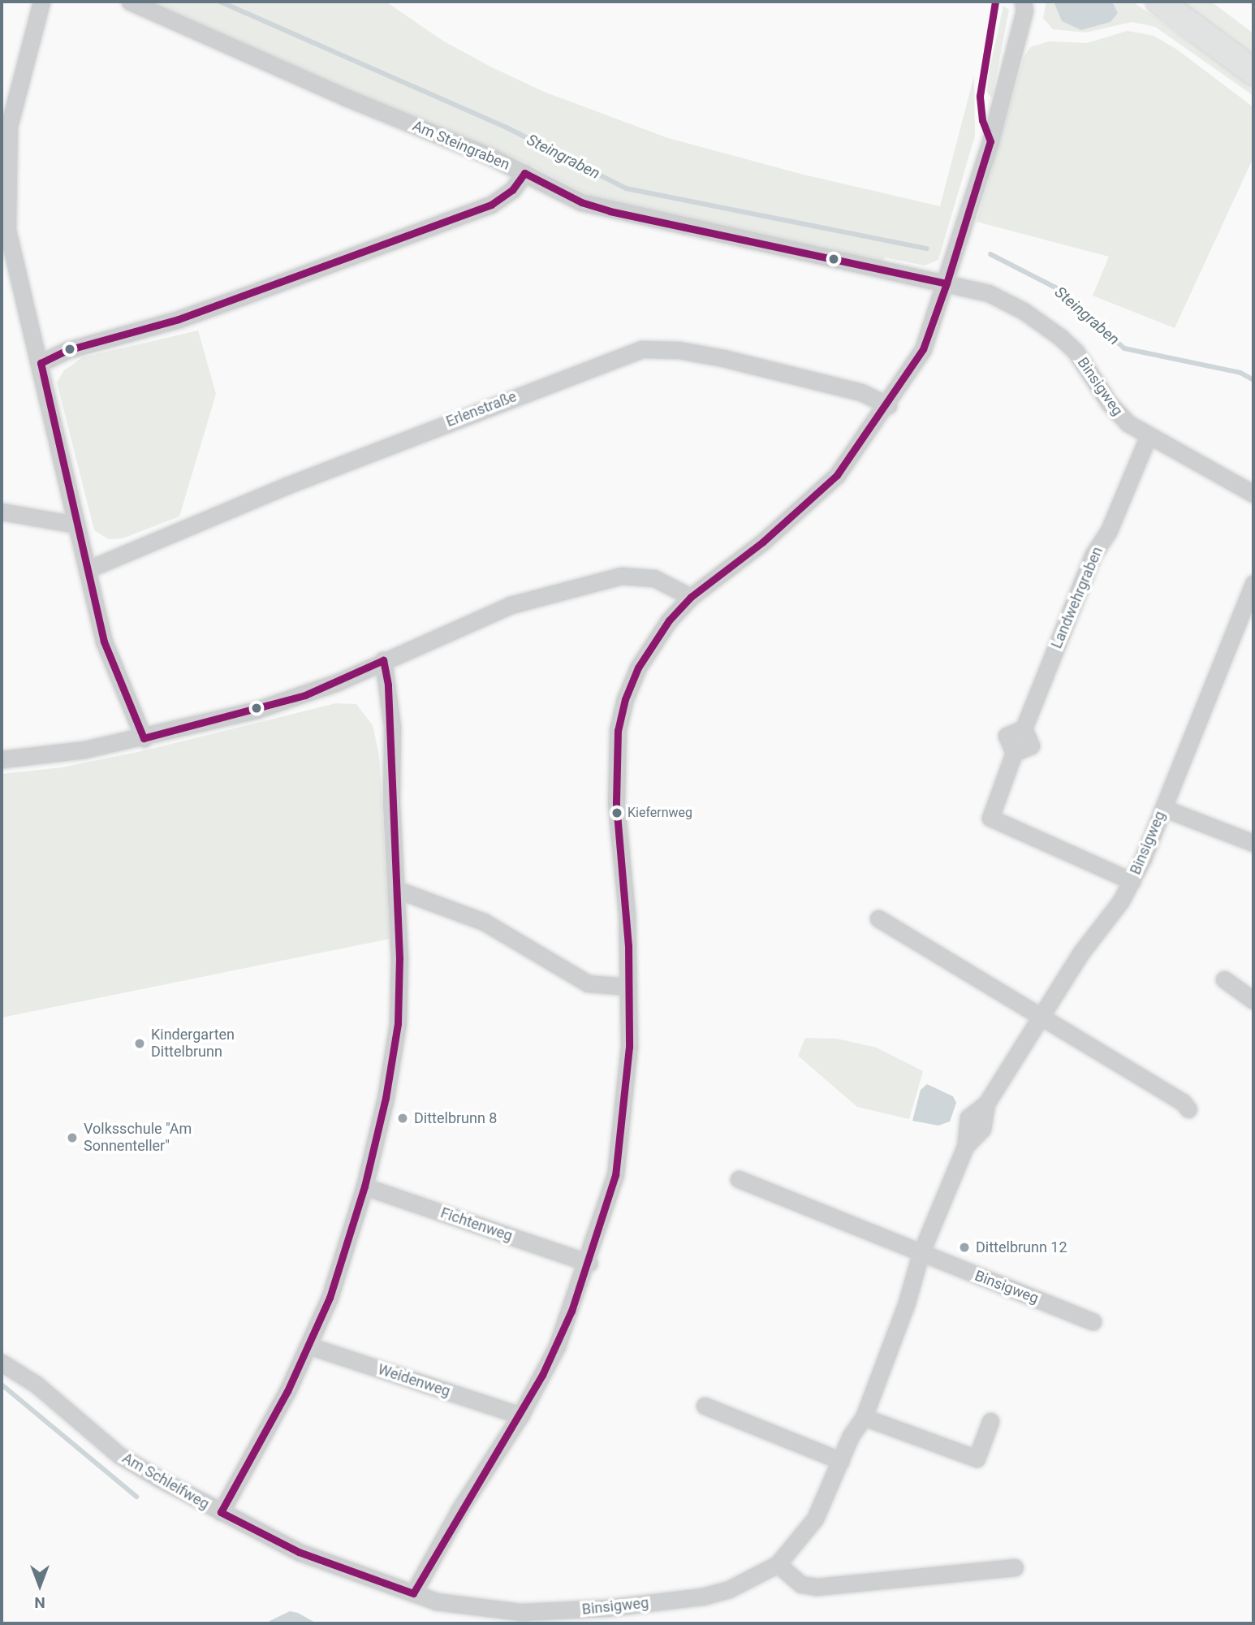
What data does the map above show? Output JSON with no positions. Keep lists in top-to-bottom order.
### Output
{
  "streets": {
    "street": [
      "Am Steingraben",
      "Binsigweg",
      "Erlenstraße",
      "Landwehrgraben",
      "Fichtenweg",
      "Weidenweg",
      "Am Schleifweg"
    ]
  },
  "crossings": [
    ["Am Steingraben", "Binsigweg"],
    ["Binsigweg", "Landwehrgraben"],
    ["Binsigweg", "Am Schleifweg"]
  ],
  "water": ["Steingraben"],
  "places": [
    "Kiefernweg",
    "Kindergarten Dittelbrunn",
    "Dittelbrunn 8",
    "Volksschule \"Am Sonnenteller\"",
    "Dittelbrunn 12"
  ],
  "north": "bottom"
}
